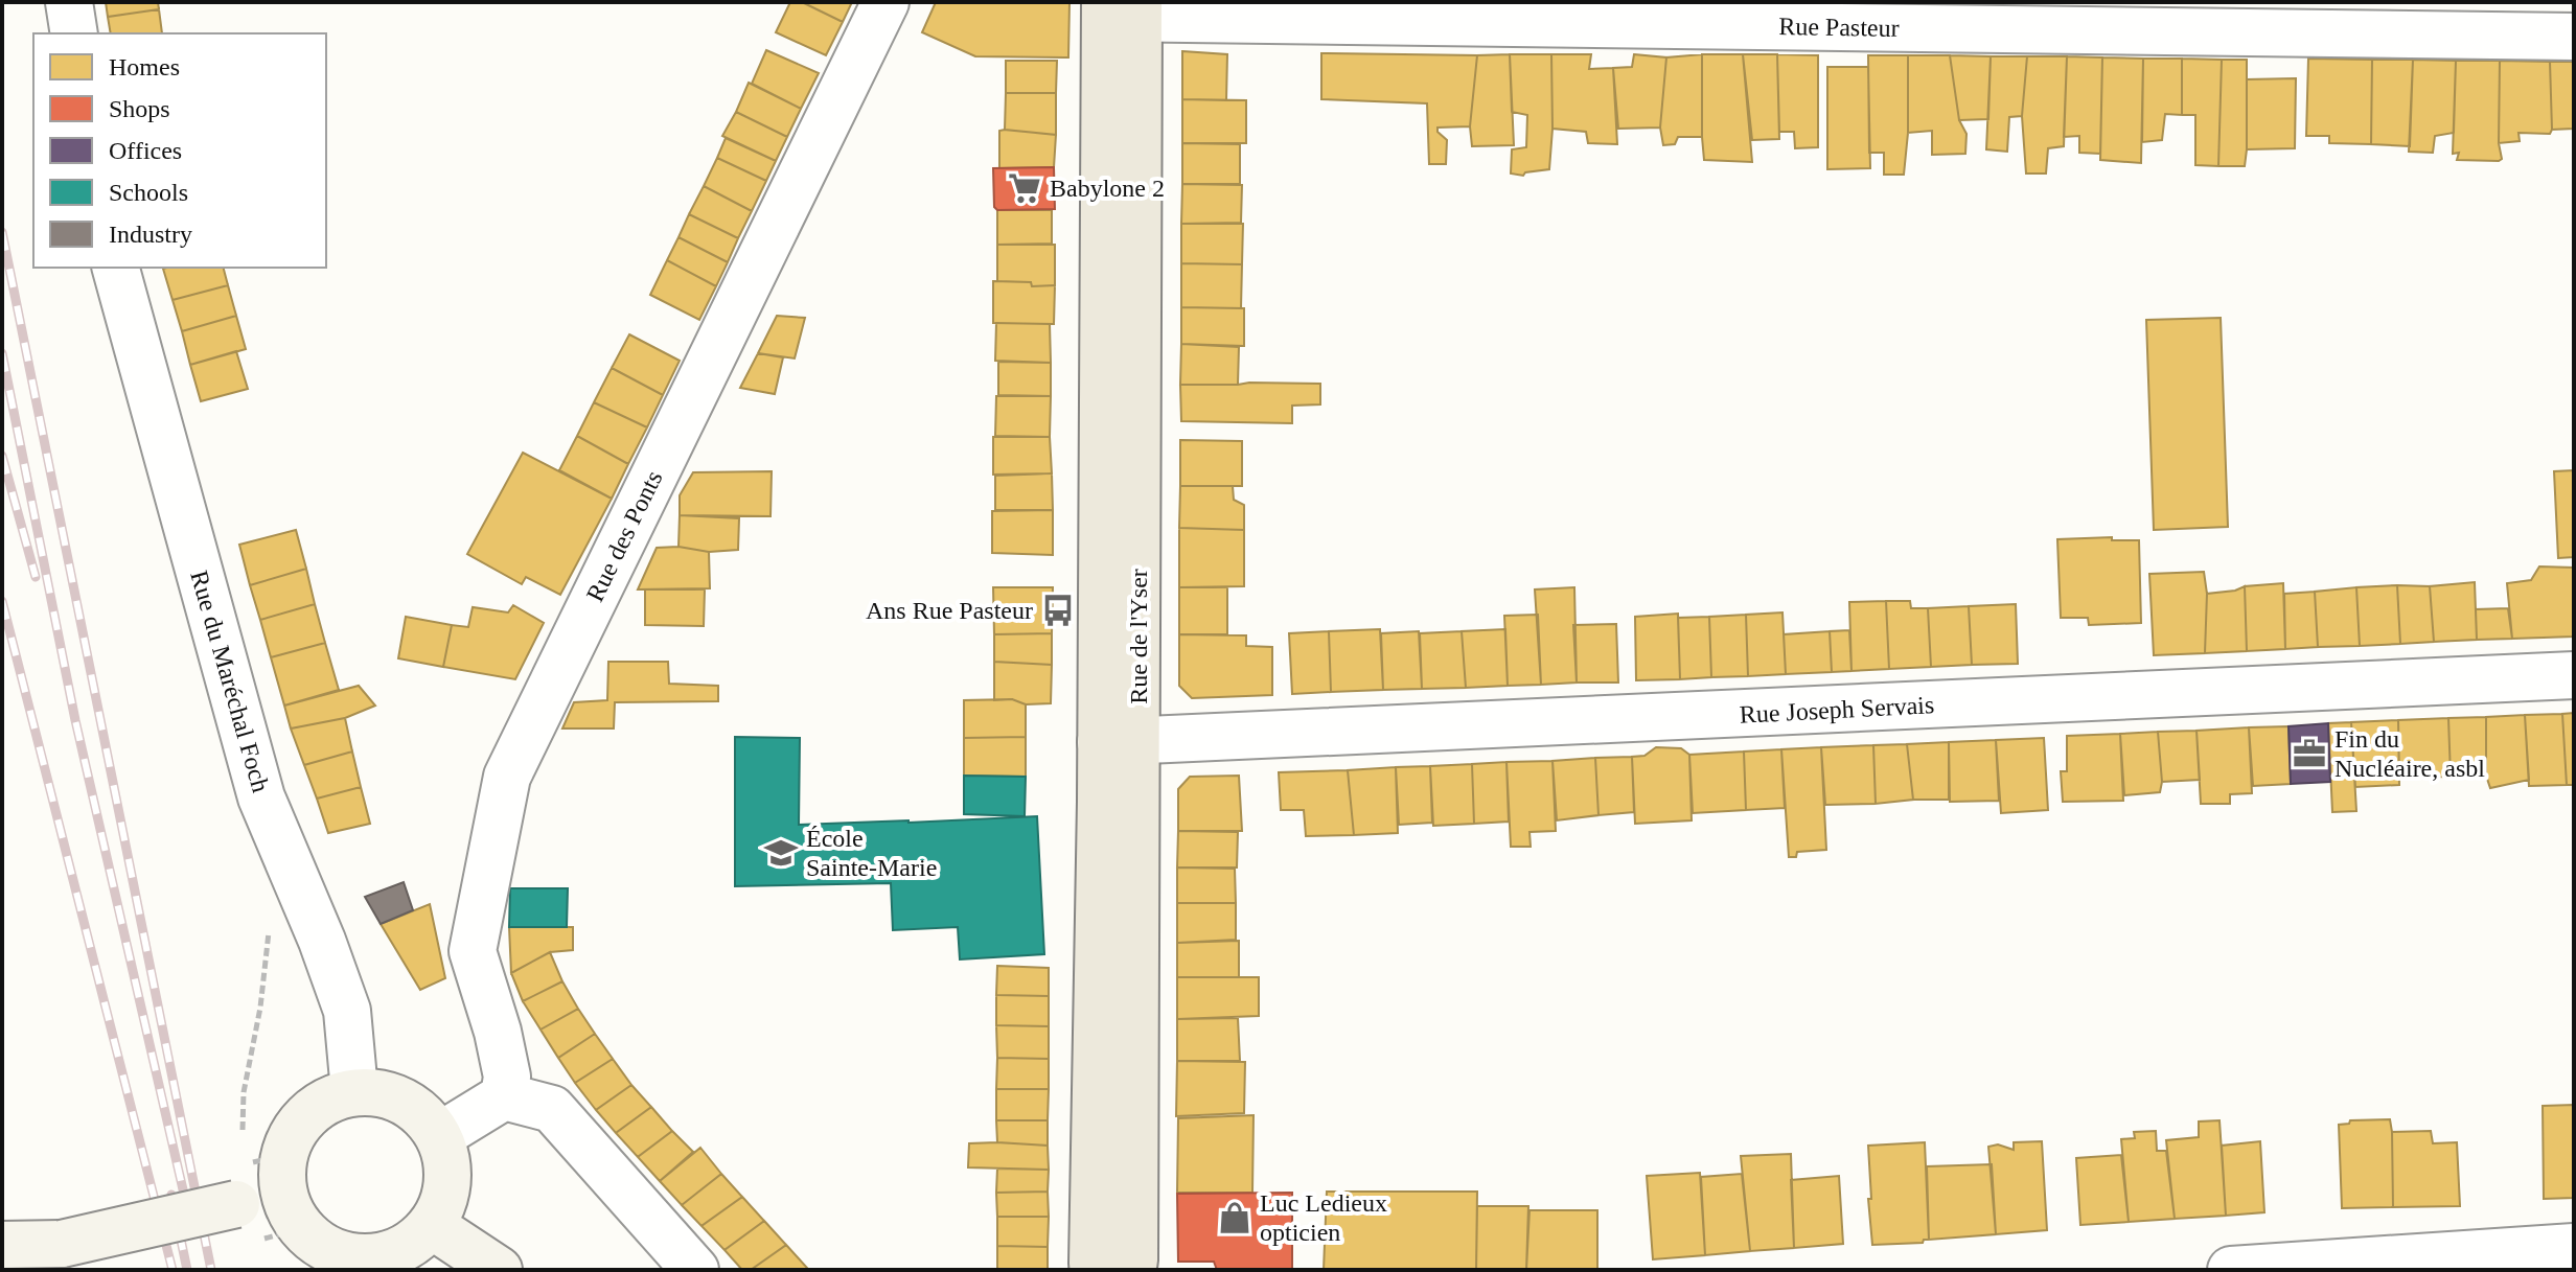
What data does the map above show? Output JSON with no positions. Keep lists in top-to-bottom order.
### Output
{
  "streets": {
    "main road": ["Rue de l'Yser"],
    "street": [
      "Rue Pasteur",
      "Rue des Ponts",
      "Rue du Maréchal Foch",
      "Rue Joseph Servais"
    ]
  },
  "crossings": [
    ["Rue Pasteur", "Rue de l'Yser"],
    ["Rue de l'Yser", "Rue Joseph Servais"]
  ],
  "places": {
    "supermarket": ["Babylone 2"],
    "bus stop": ["Ans Rue Pasteur"],
    "office": ["Fin du Nucléaire, asbl"],
    "school or university": ["École Sainte-Marie"],
    "shop": ["Luc Ledieux opticien"]
  },
  "legend": [
    "Homes",
    "Shops",
    "Offices",
    "Schools",
    "Industry"
  ]
}
